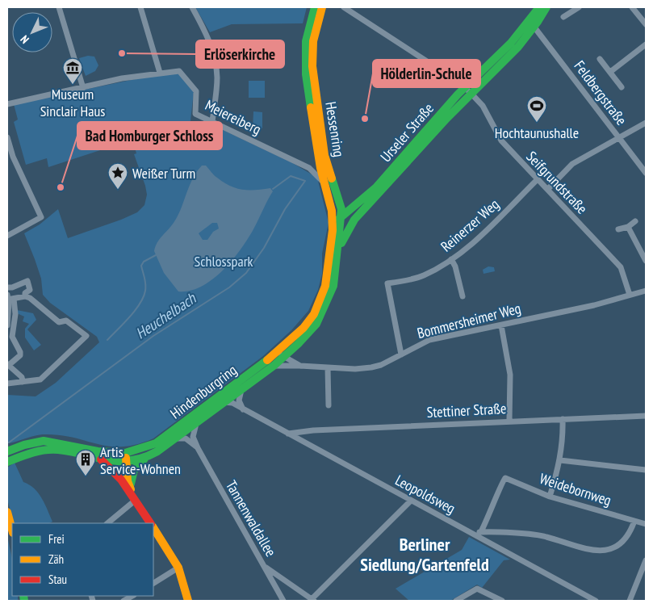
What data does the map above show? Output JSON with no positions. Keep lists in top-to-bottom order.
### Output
{
  "streets": {
    "street": [
      "Feldbergstraße",
      "Meiereiberg",
      "Hessenring",
      "Urseler Straße",
      "Seifgrundstraße",
      "Reinerzer Weg",
      "Bommersheimer Weg",
      "Hindenburgring",
      "Stettiner Straße",
      "Weidebornweg",
      "Leopoldsweg",
      "Tannenwaldallee"
    ]
  },
  "crossings": [
    ["Feldbergstraße", "Urseler Straße"],
    ["Meiereiberg", "Hessenring"],
    ["Hessenring", "Urseler Straße"],
    ["Hessenring", "Hindenburgring"],
    ["Urseler Straße", "Seifgrundstraße"],
    ["Urseler Straße", "Hindenburgring"],
    ["Seifgrundstraße", "Reinerzer Weg"],
    ["Seifgrundstraße", "Bommersheimer Weg"],
    ["Reinerzer Weg", "Bommersheimer Weg"],
    ["Bommersheimer Weg", "Hindenburgring"],
    ["Hindenburgring", "Leopoldsweg"],
    ["Hindenburgring", "Tannenwaldallee"],
    ["Stettiner Straße", "Leopoldsweg"]
  ],
  "districts": ["Berliner Siedlung/Gartenfeld"],
  "water": ["Heuchelbach"],
  "parks": ["Schlosspark"],
  "places": {
    "other": ["Erlöserkirche", "Hölderlin-Schule", "Bad Homburger Schloss"],
    "museum": ["Museum Sinclair Haus"],
    "sports": ["Hochtaunushalle"],
    "place": ["Weißer Turm"],
    "building": ["Artis Service-Wohnen"]
  },
  "legend": ["Frei", "Zäh", "Stau"],
  "north": "bottom left"
}
